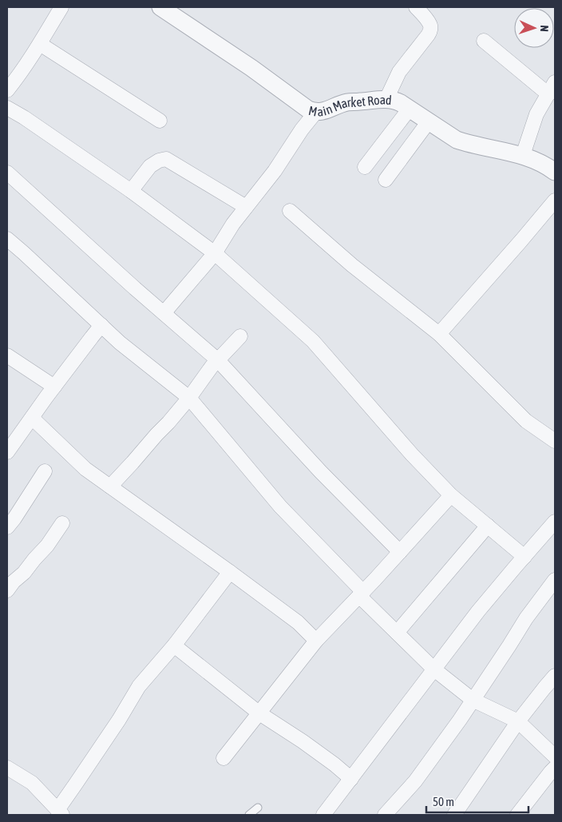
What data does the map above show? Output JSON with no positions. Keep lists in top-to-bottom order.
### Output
{
  "streets": {
    "street": ["Main Market Road"]
  },
  "scale_bar": "50 m",
  "north": "right"
}
